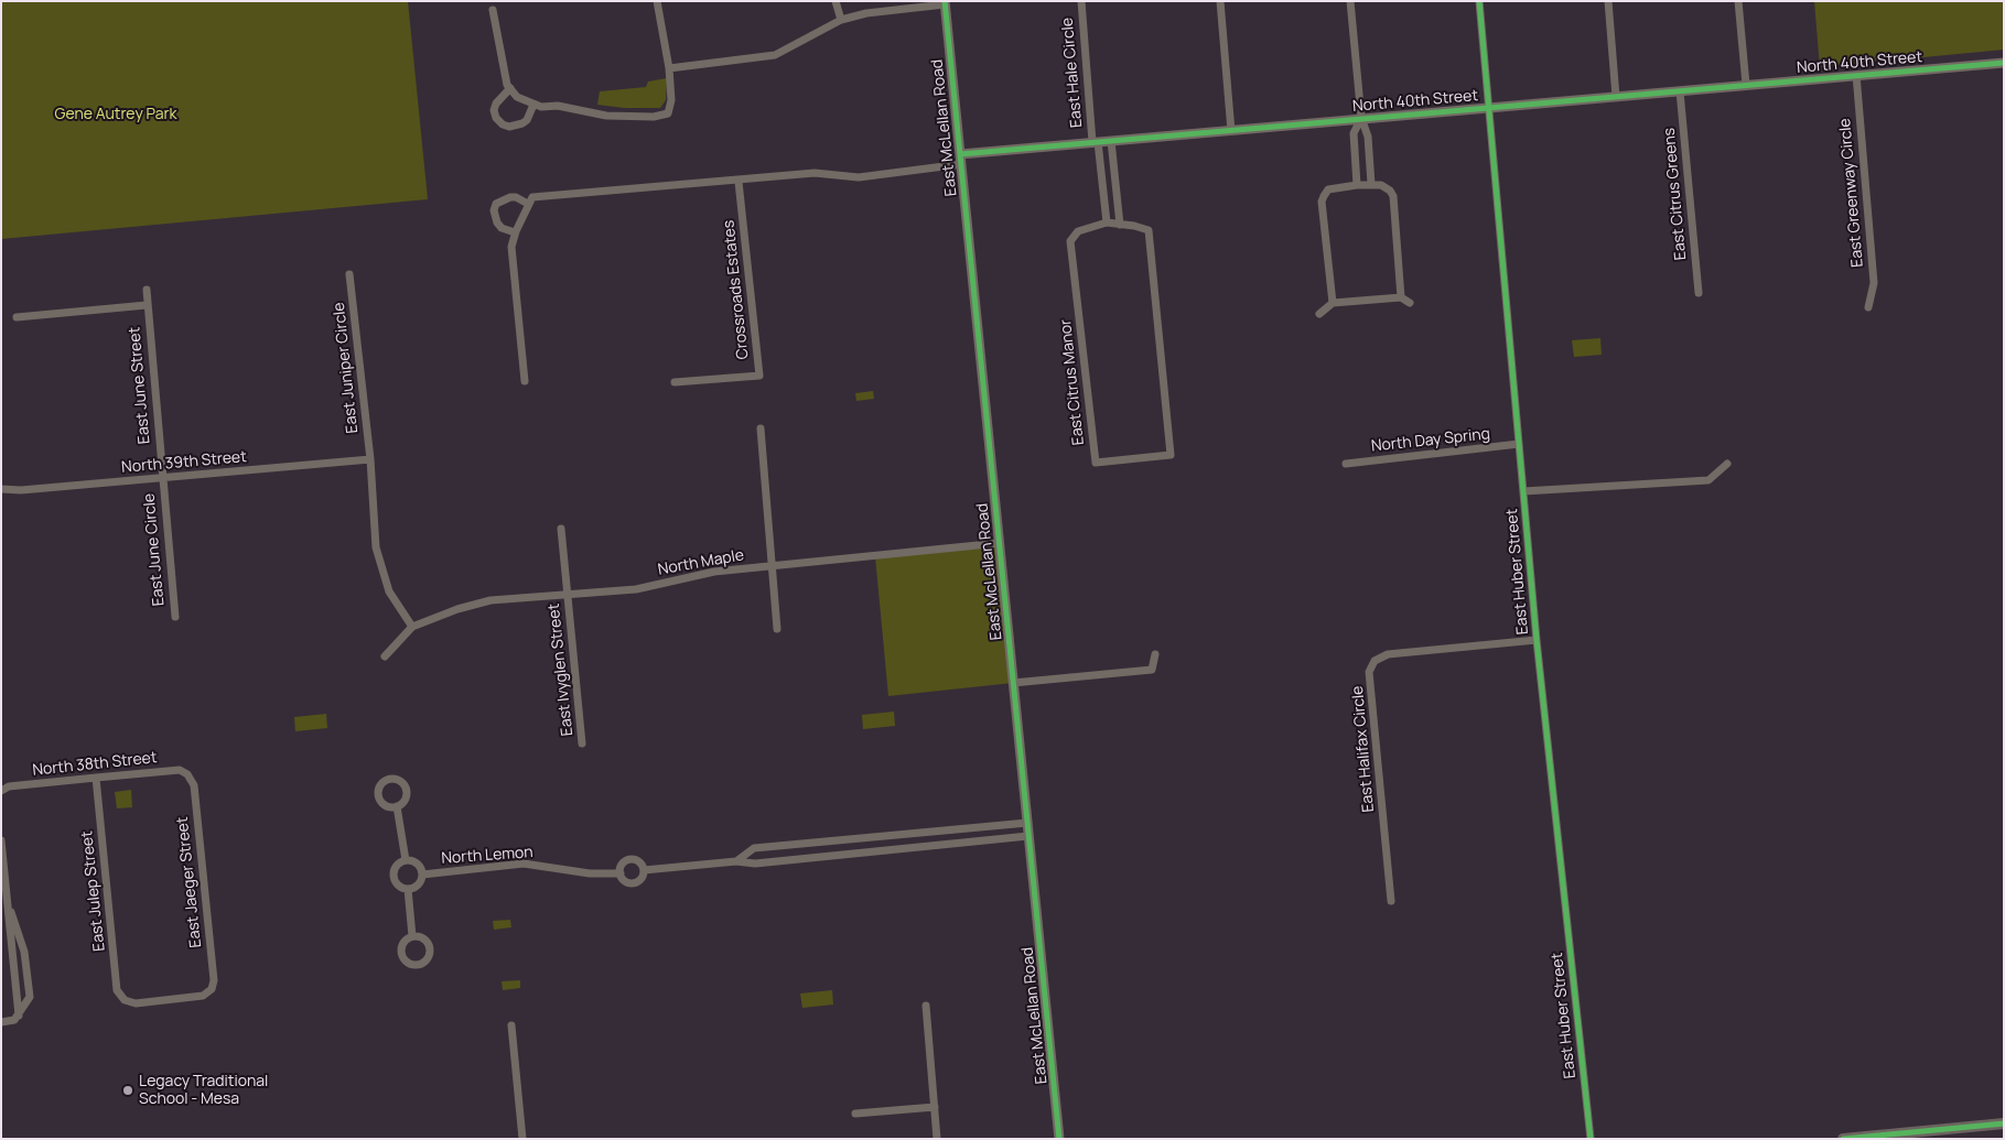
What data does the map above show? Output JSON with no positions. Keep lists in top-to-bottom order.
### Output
{
  "streets": {
    "street": [
      "North 40th Street",
      "East Hale Circle",
      "East McLellan Road",
      "East Greenway Circle",
      "East Citrus Greens",
      "Crossroads Estates",
      "East Juniper Circle",
      "East Citrus Manor",
      "East June Street",
      "North Day Spring",
      "North 39th Street",
      "East June Circle",
      "North Maple",
      "East Huber Street",
      "East Ivyglen Street",
      "East Halifax Circle",
      "North 38th Street",
      "North Lemon",
      "East Jaeger Street",
      "East Julep Street"
    ]
  },
  "crossings": [
    ["North 40th Street", "East Hale Circle"],
    ["North 40th Street", "East McLellan Road"],
    ["North 40th Street", "East Greenway Circle"],
    ["North 40th Street", "East Citrus Greens"],
    ["North 40th Street", "East Huber Street"],
    ["East McLellan Road", "North Maple"],
    ["East Juniper Circle", "North 39th Street"],
    ["East Juniper Circle", "North Maple"],
    ["East June Street", "North 39th Street"],
    ["East June Street", "East June Circle"],
    ["North Day Spring", "East Huber Street"],
    ["North 39th Street", "East June Circle"],
    ["North Maple", "East Ivyglen Street"],
    ["East Huber Street", "East Halifax Circle"],
    ["North 38th Street", "East Jaeger Street"],
    ["North 38th Street", "East Julep Street"],
    ["East Jaeger Street", "East Julep Street"]
  ],
  "parks": ["Gene Autrey Park"],
  "places": ["Legacy Traditional School - Mesa"]
}
